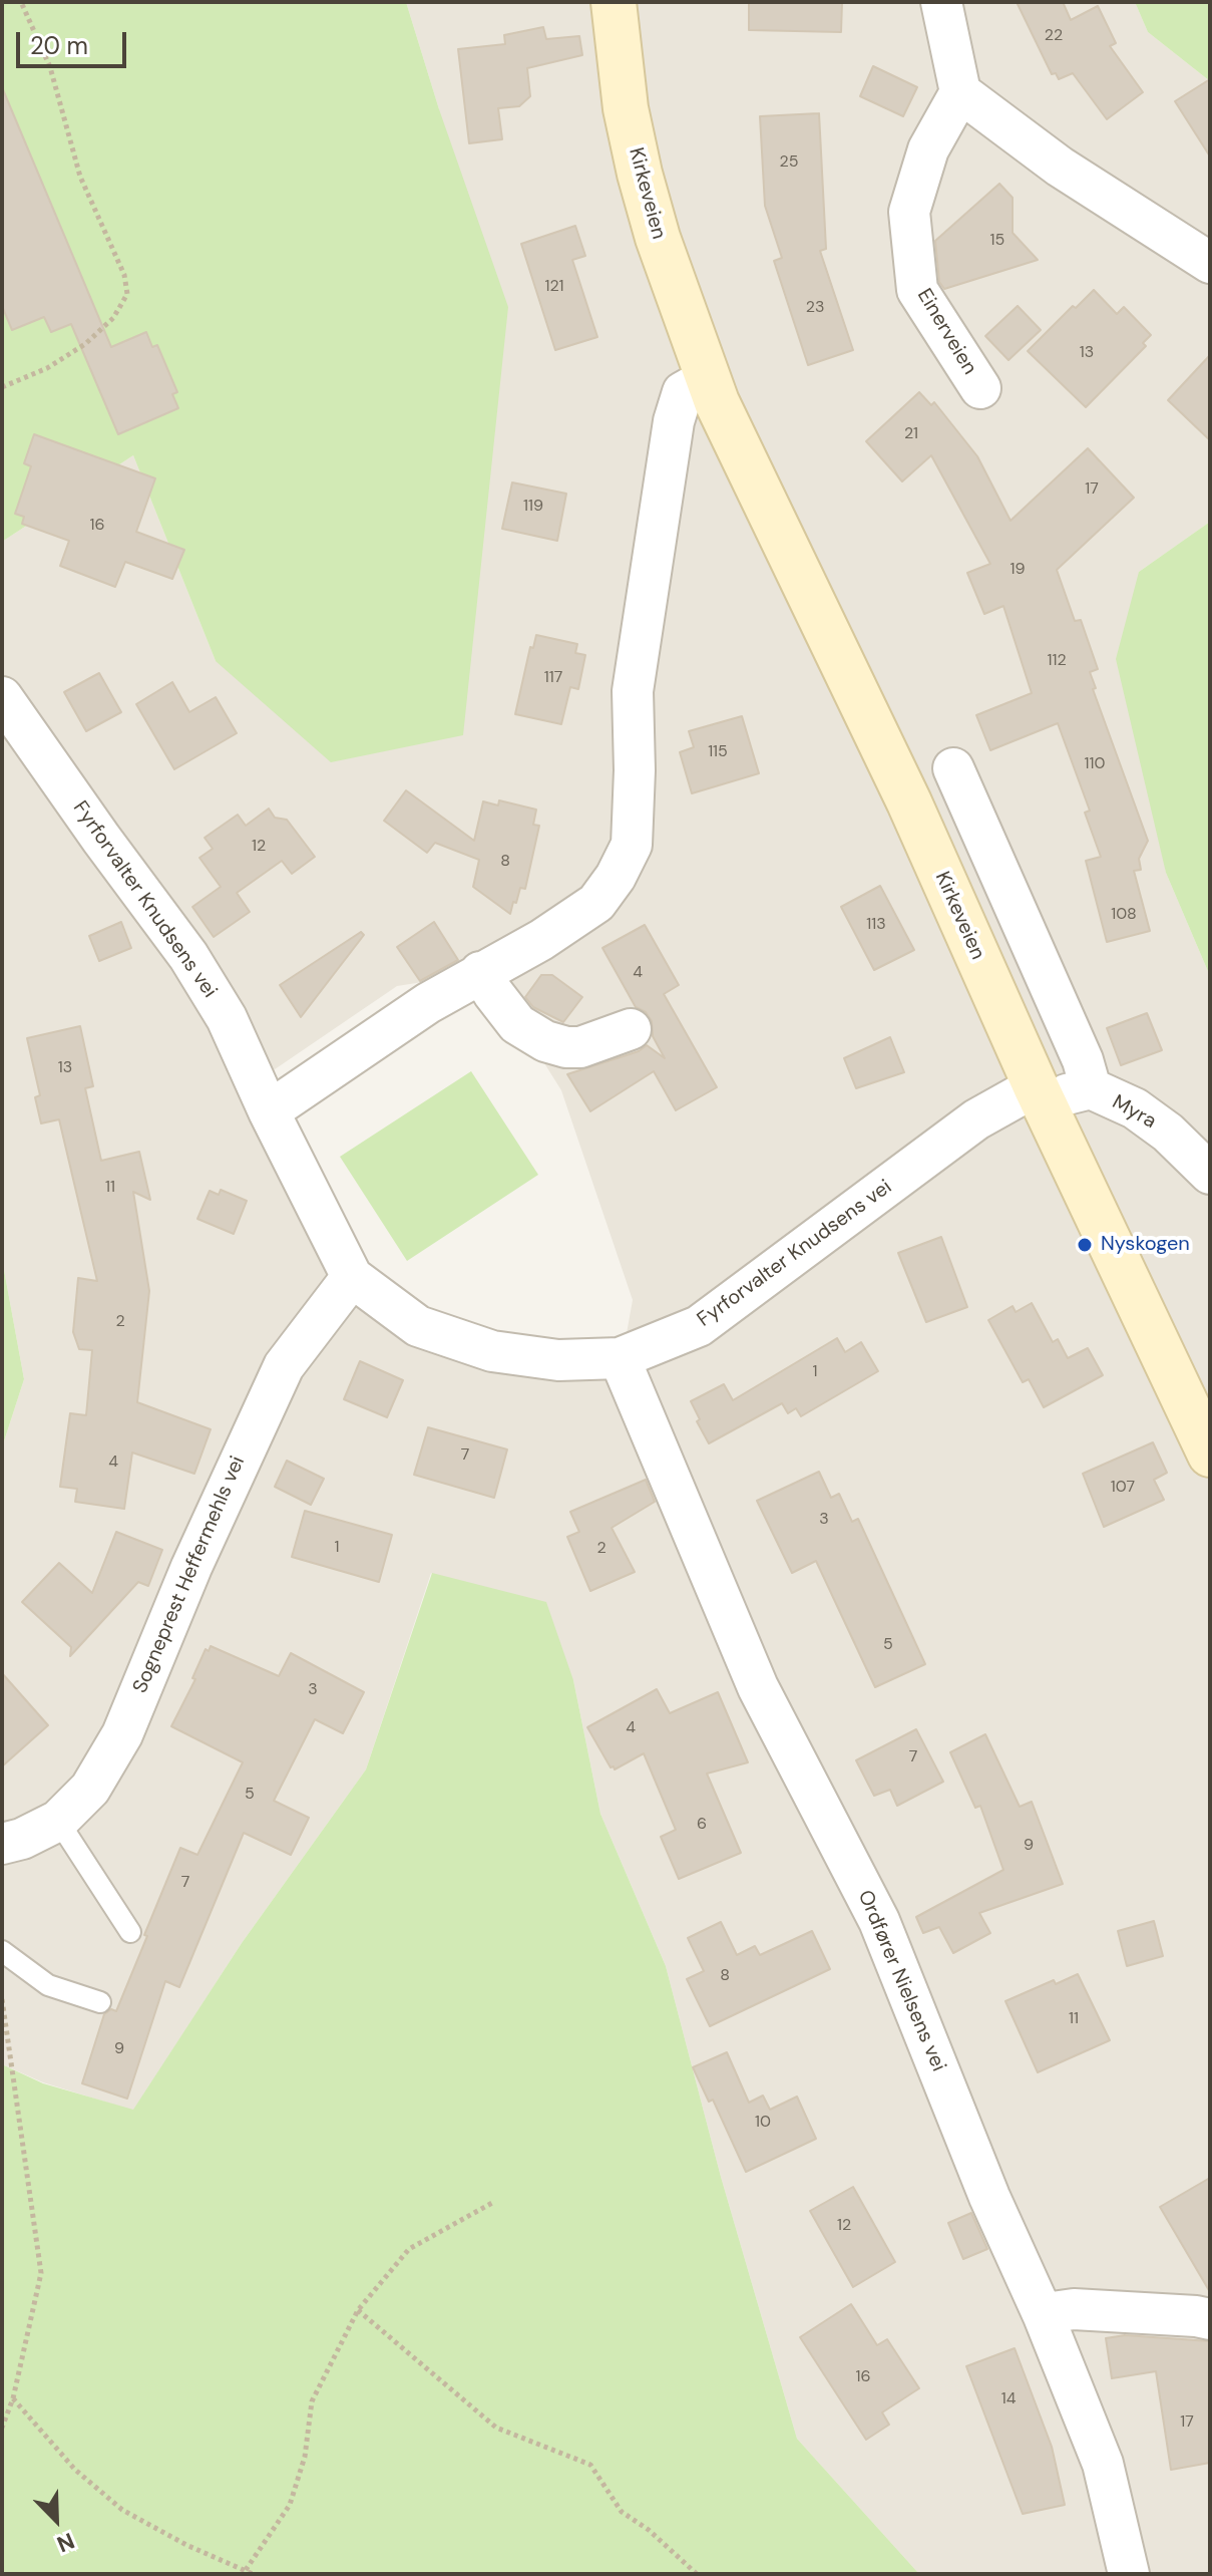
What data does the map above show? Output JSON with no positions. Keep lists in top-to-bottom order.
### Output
{
  "streets": {
    "main road": ["Kirkeveien"],
    "street": [
      "Einerveien",
      "Fyrforvalter Knudsens vei",
      "Myra",
      "Sogneprest Heffermehls vei",
      "Ordfører Nielsens vei"
    ]
  },
  "crossings": [
    ["Kirkeveien", "Fyrforvalter Knudsens vei"],
    ["Kirkeveien", "Myra"],
    ["Fyrforvalter Knudsens vei", "Myra"],
    ["Fyrforvalter Knudsens vei", "Sogneprest Heffermehls vei"],
    ["Fyrforvalter Knudsens vei", "Ordfører Nielsens vei"]
  ],
  "places": ["Nyskogen"],
  "house_numbers": [
    "22",
    "25",
    "15",
    "121",
    "23",
    "13",
    "21",
    "17",
    "119",
    "16",
    "19",
    "112",
    "117",
    "115",
    "110",
    "12",
    "8",
    "108",
    "113",
    "4",
    "13",
    "11",
    "2",
    "1",
    "7",
    "4",
    "107",
    "3",
    "1",
    "2",
    "5",
    "3",
    "4",
    "7",
    "5",
    "6",
    "9",
    "7",
    "8",
    "11",
    "9",
    "10",
    "12",
    "16",
    "14",
    "17"
  ],
  "scale_bar": "20 m",
  "north": "bottom right"
}
